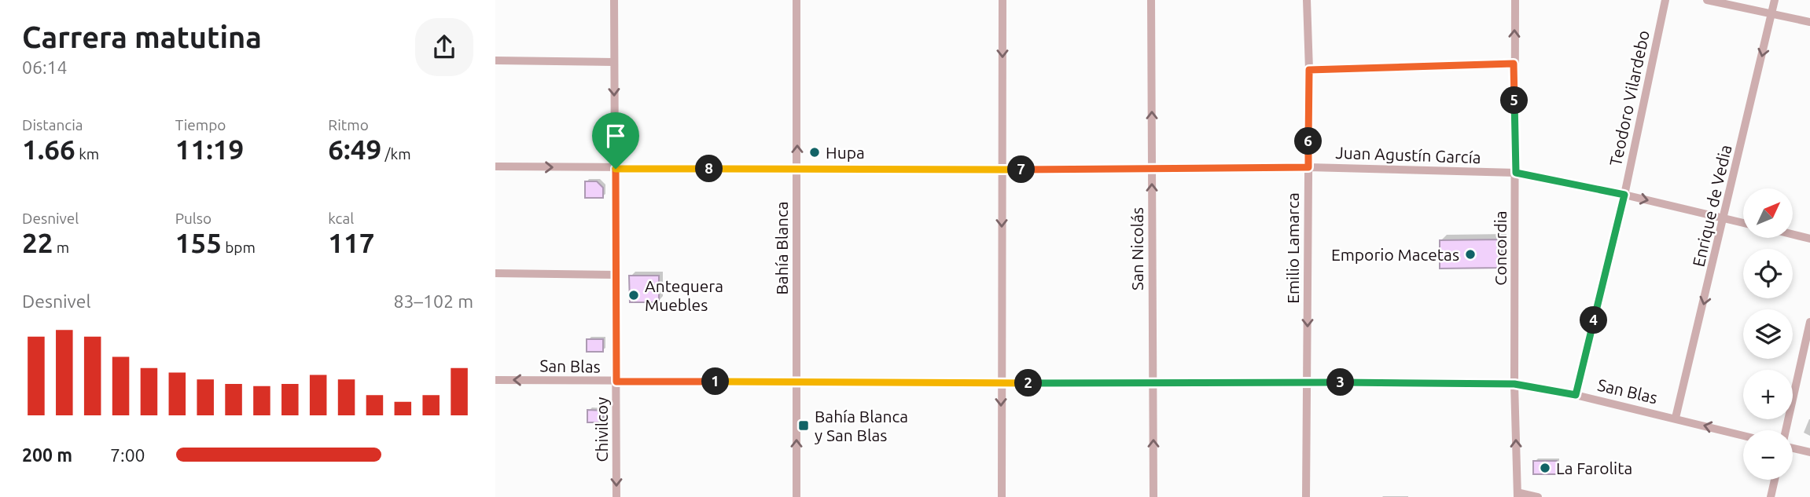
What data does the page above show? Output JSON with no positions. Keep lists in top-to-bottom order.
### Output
{
  "streets": {
    "street": [
      "Teodoro Vilardebo",
      "Juan Agustín García",
      "Enrique de Vedia",
      "Bahía Blanca",
      "Emilio Lamarca",
      "Concordia",
      "San Nicolás",
      "San Blas",
      "Chivilcoy"
    ]
  },
  "crossings": [
    ["Teodoro Vilardebo", "Juan Agustín García"],
    ["Teodoro Vilardebo", "San Blas"],
    ["Juan Agustín García", "Enrique de Vedia"],
    ["Juan Agustín García", "Bahía Blanca"],
    ["Juan Agustín García", "Emilio Lamarca"],
    ["Juan Agustín García", "Concordia"],
    ["Juan Agustín García", "San Nicolás"],
    ["Juan Agustín García", "Chivilcoy"],
    ["Enrique de Vedia", "San Blas"],
    ["Bahía Blanca", "San Blas"],
    ["Emilio Lamarca", "San Blas"],
    ["Concordia", "San Blas"],
    ["San Nicolás", "San Blas"],
    ["San Blas", "Chivilcoy"]
  ],
  "one_way": [
    "Enrique de Vedia",
    "Bahía Blanca",
    "Emilio Lamarca",
    "Concordia",
    "San Nicolás",
    "Chivilcoy"
  ],
  "places": {
    "other": [
      "Hupa",
      "Emporio Macetas",
      "Antequera Muebles",
      "La Farolita"
    ],
    "transit": ["Bahía Blanca y San Blas"]
  },
  "north": "top right",
  "page": {
    "heading": ["Carrera matutina", "06:14"],
    "pins": [
      "5",
      "6",
      "8",
      "7",
      "4",
      "1",
      "3",
      "2"
    ],
    "stats": [
      ["Distancia", "1.66 km"],
      ["Tiempo", "11:19"],
      ["Ritmo", "6:49 /km"],
      ["Desnivel", "22 m"],
      ["Pulso", "155 bpm"],
      ["kcal", "117"]
    ],
    "map_buttons": ["+", "−"],
    "chart": ["Desnivel", "83–102 m"],
    "list": [
      {
        "name": "200 m",
        "note": "7:00"
      }
    ]
  }
}
